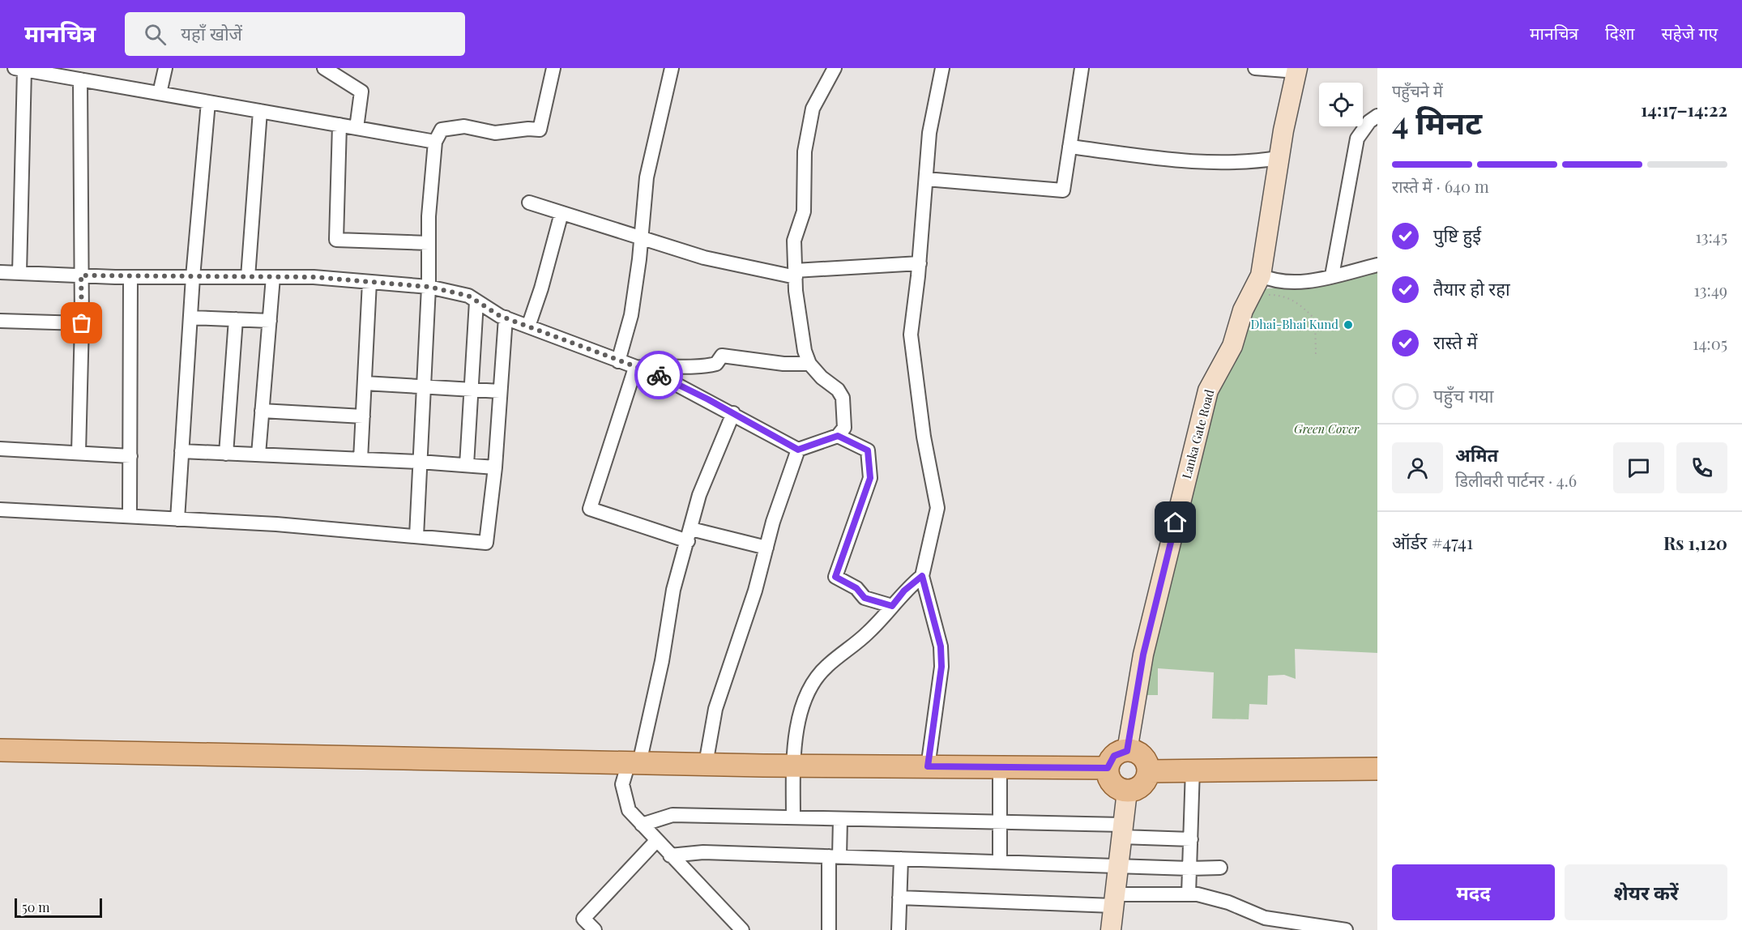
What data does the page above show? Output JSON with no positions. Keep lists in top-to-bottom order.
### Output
{
  "streets": {
    "street": ["Lanka Gate Road"]
  },
  "parks": ["Green Cover"],
  "places": ["Dhai-Bhai Kund"],
  "scale_bar": "50 m",
  "page": {
    "header": "मानचित्र",
    "search": "यहाँ खोजें",
    "nav": ["मानचित्र", "दिशा", "सहेजे गए"],
    "heading": ["4 मिनट", "पहुँचने में", "14:17–14:22"],
    "panel": [
      "अमित",
      "डिलीवरी पार्टनर · 4.6",
      "ऑर्डर #4741",
      "Rs 1,120"
    ],
    "bar": "रास्ते में · 640 m",
    "list": [
      ["पुष्टि हुई", "13:45"],
      ["तैयार हो रहा", "13:49"],
      ["रास्ते में", "14:05"],
      "पहुँच गया"
    ],
    "buttons": ["मदद", "शेयर करें"],
    "scale": "50 m"
  }
}
